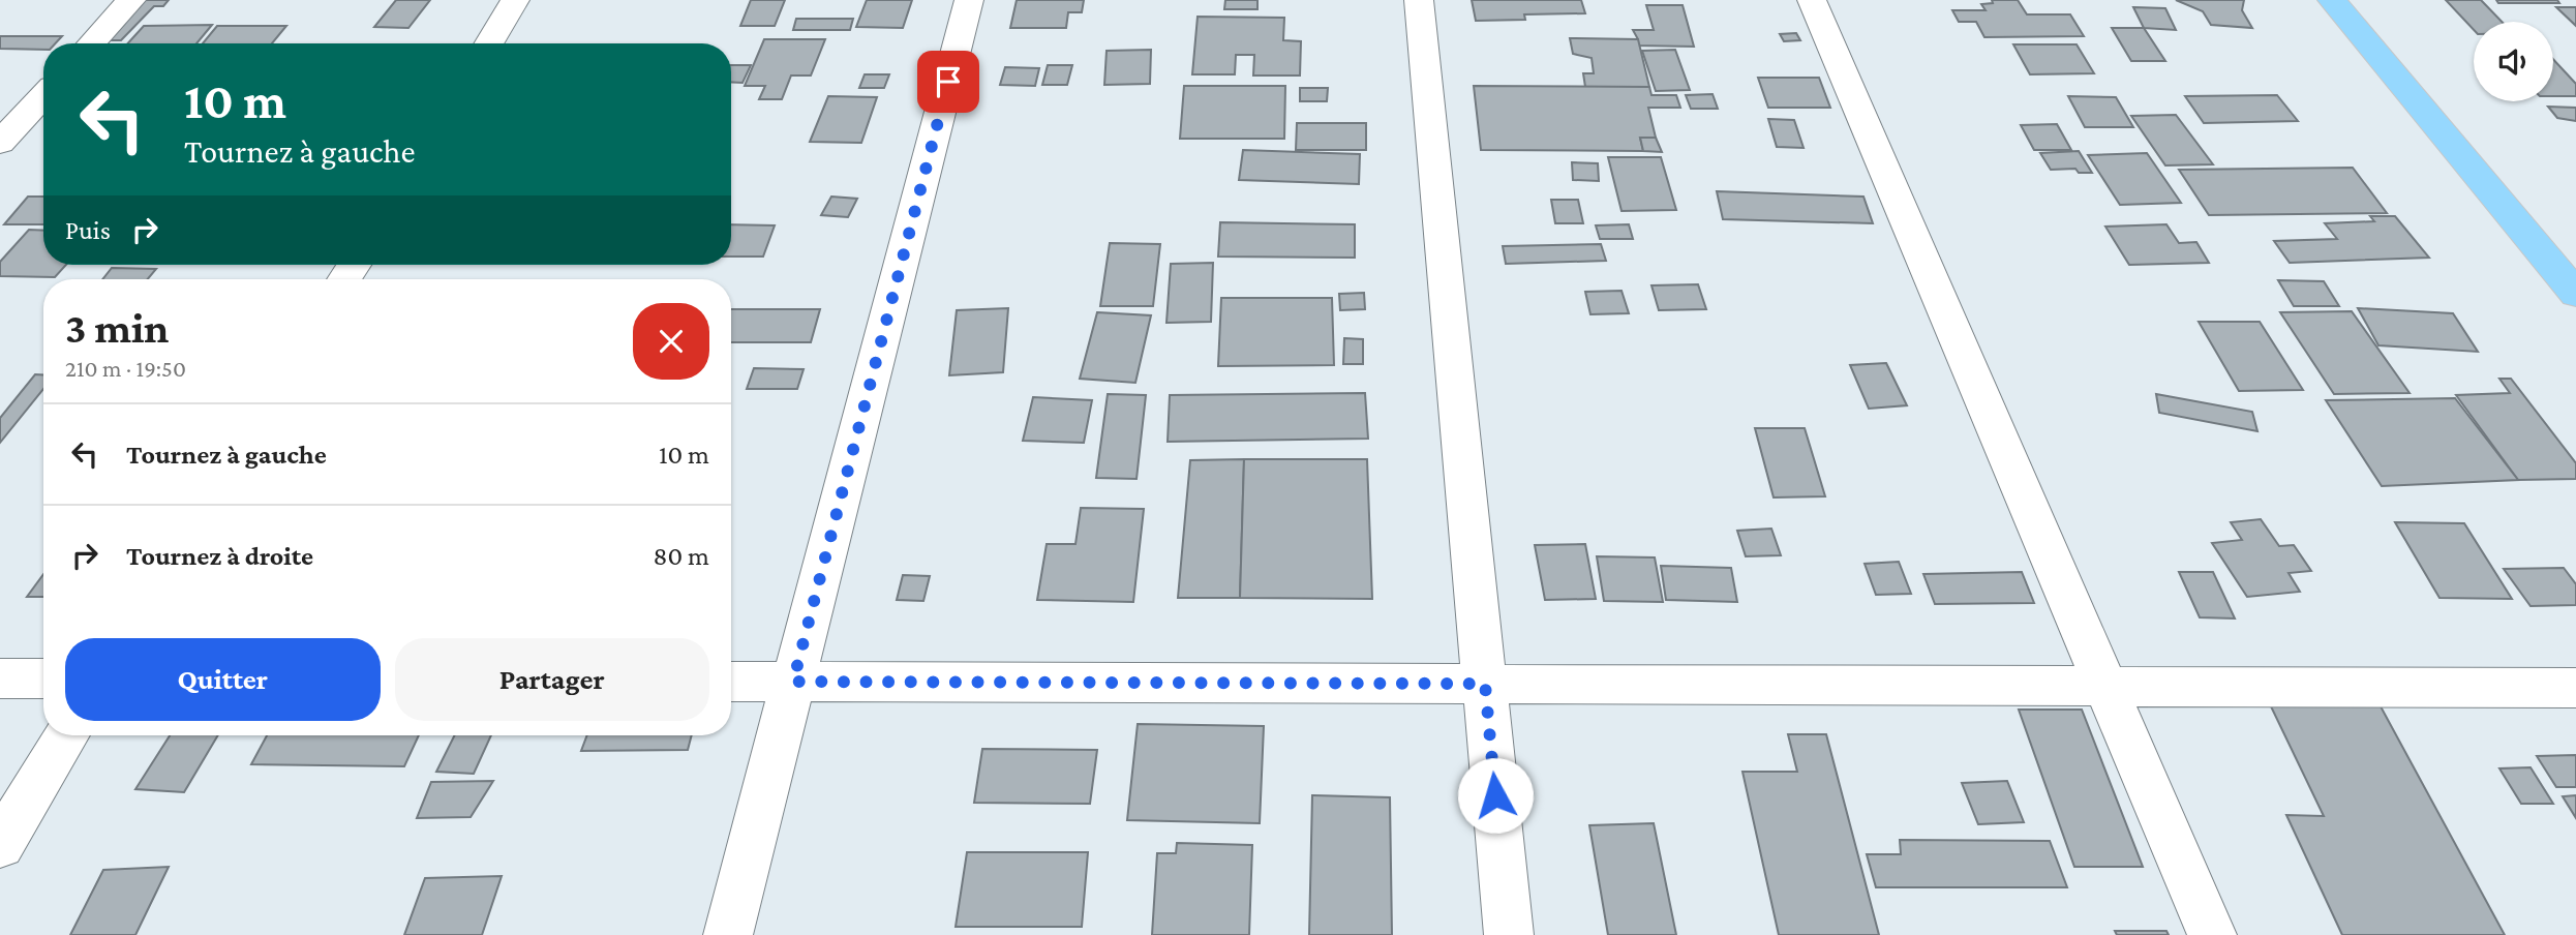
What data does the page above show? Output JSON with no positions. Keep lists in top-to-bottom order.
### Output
{
  "page": {
    "turn": ["10 m", "Tournez à gauche"],
    "then": "Puis",
    "heading": ["3 min", "210 m · 19:50"],
    "list": [
      {
        "name": "Tournez à gauche",
        "value": "10 m"
      },
      {
        "name": "Tournez à droite",
        "value": "80 m"
      }
    ],
    "buttons": ["Quitter", "Partager"]
  }
}
